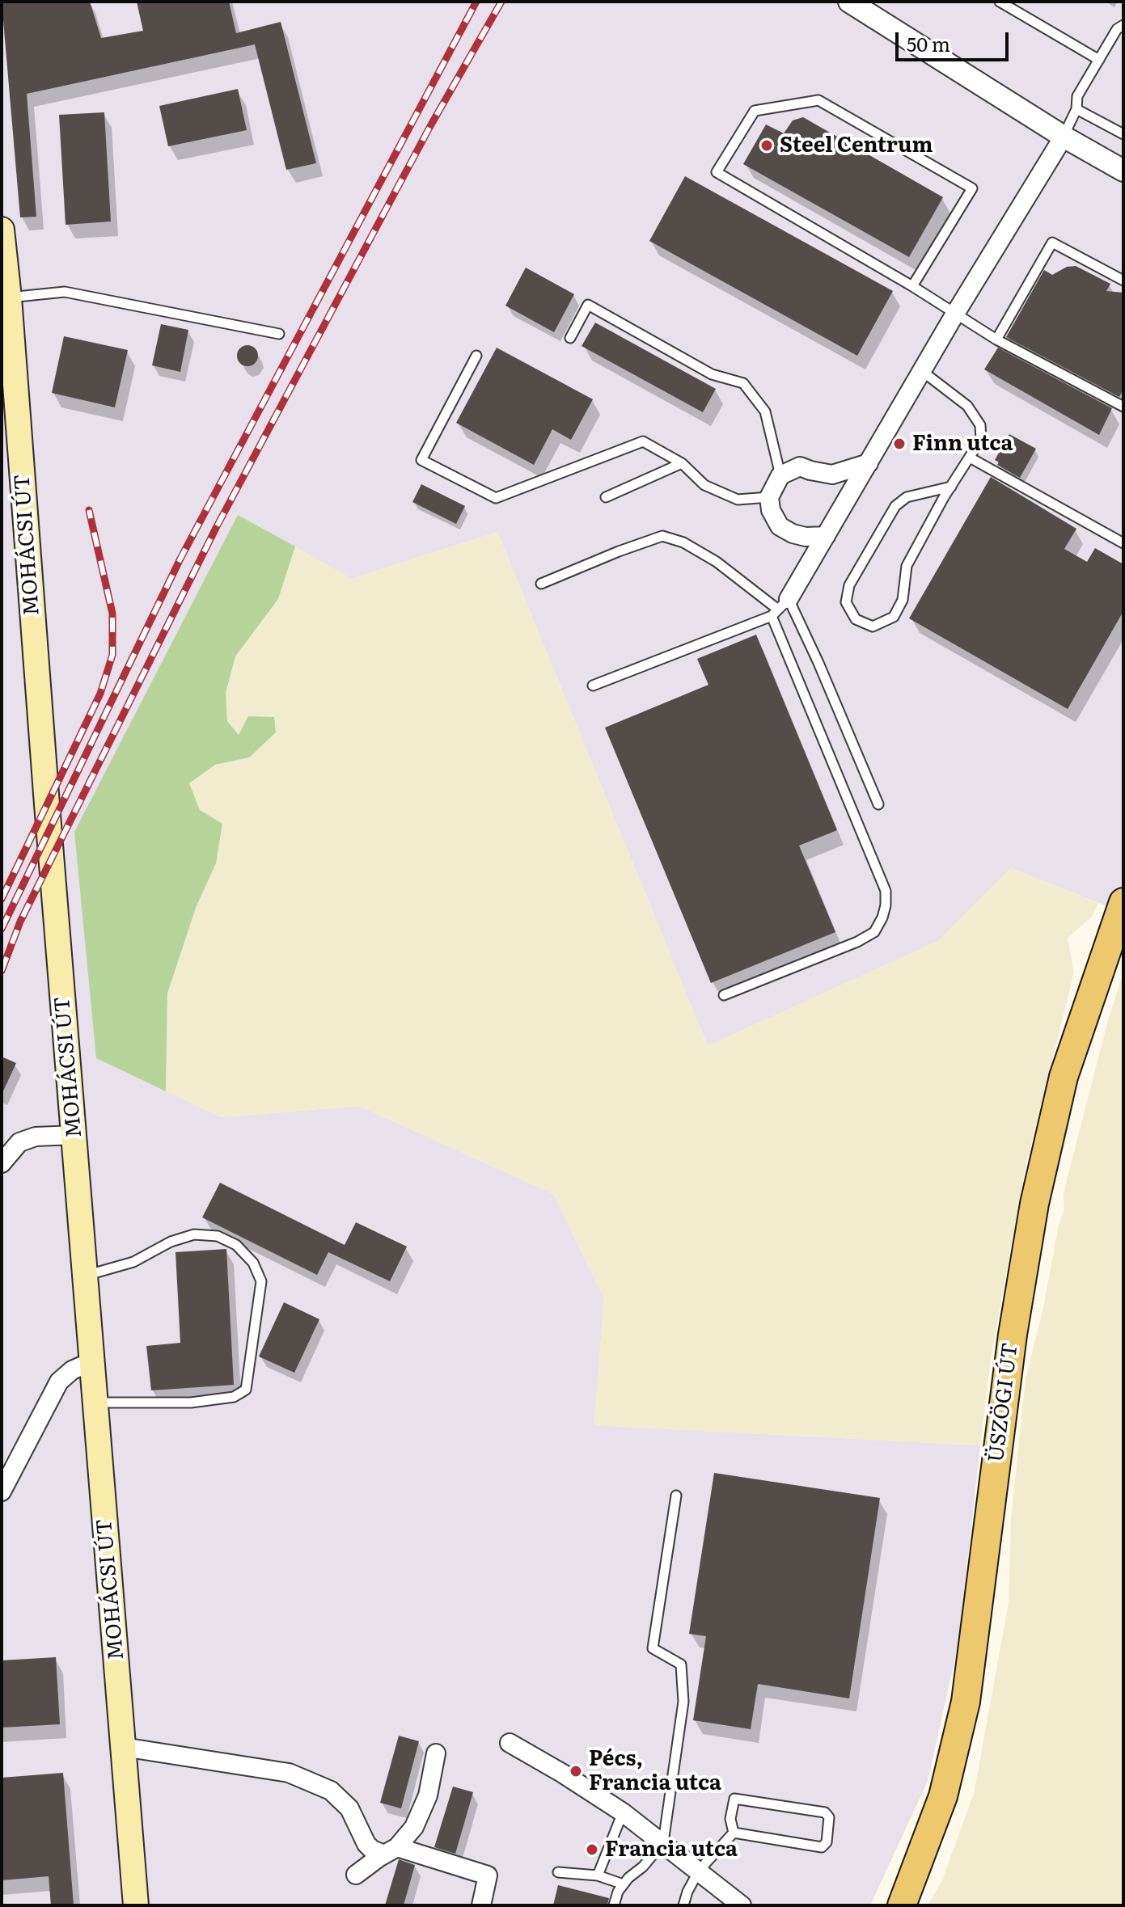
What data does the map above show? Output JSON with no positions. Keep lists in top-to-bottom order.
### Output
{
  "streets": {
    "main road": ["MOHÁCSI ÚT", "ÜSZÖGI ÚT"]
  },
  "places": [
    "Steel Centrum",
    "Finn utca",
    "Pécs, Francia utca",
    "Francia utca"
  ],
  "scale_bar": "50 m"
}
